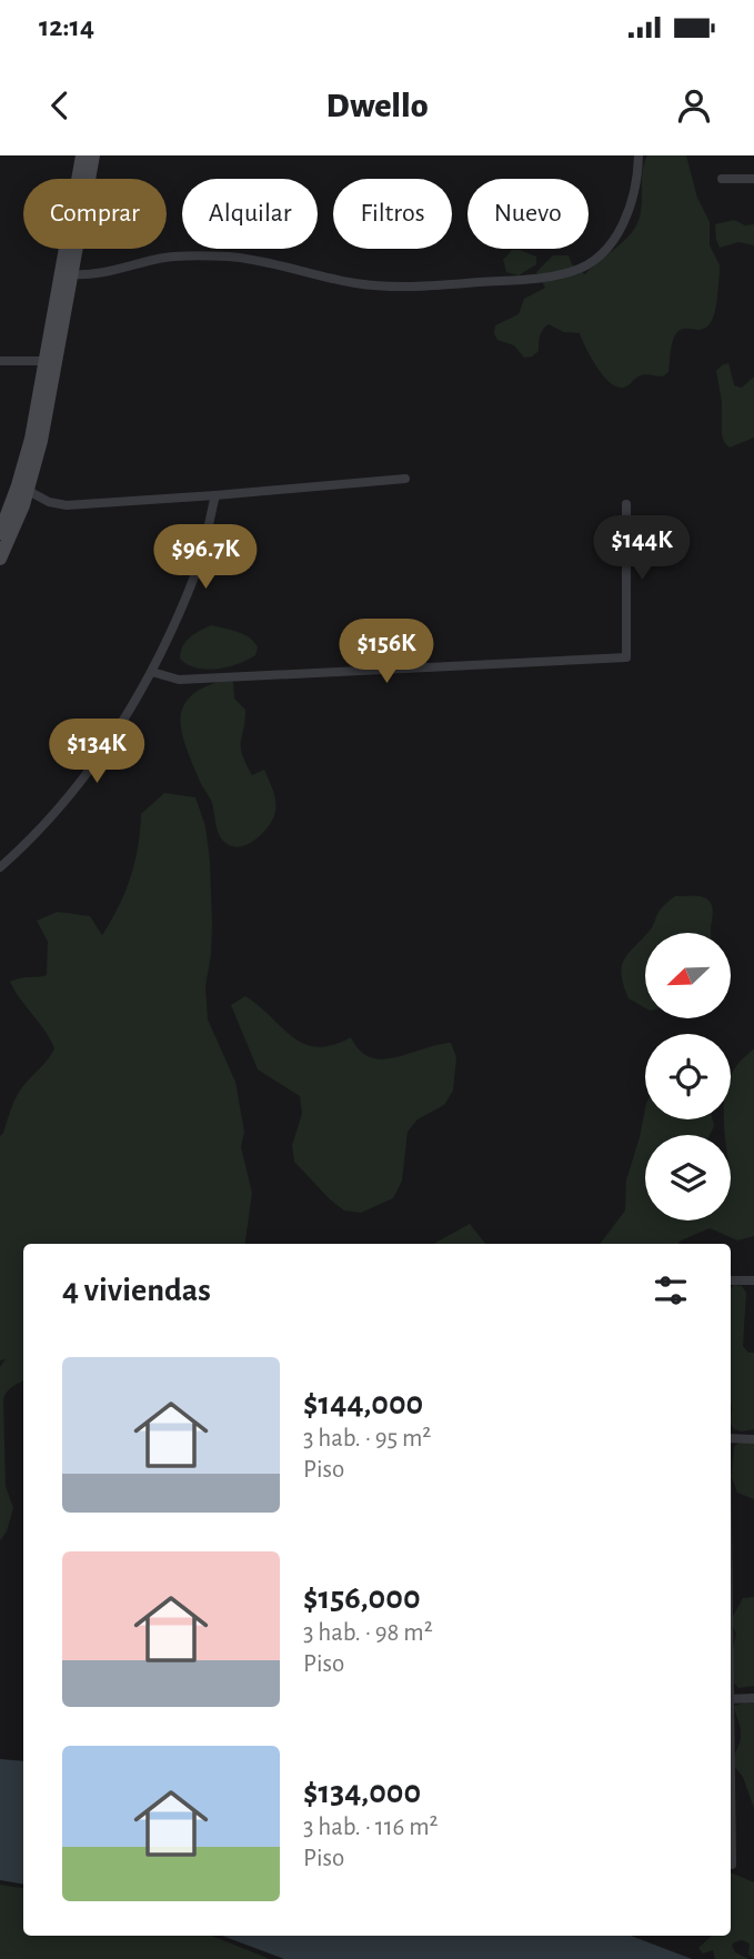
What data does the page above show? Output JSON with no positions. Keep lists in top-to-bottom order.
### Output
{
  "north": "bottom left",
  "page": {
    "status": "12:14",
    "header": "Dwello",
    "chip": [
      "Comprar",
      "Alquilar",
      "Filtros",
      "Nuevo"
    ],
    "price": [
      "$144K",
      "$96.7K",
      "$156K",
      "$134K"
    ],
    "heading": "4 viviendas",
    "list": [
      {
        "name": "$144,000",
        "note": "3 hab. · 95 m² · Piso"
      },
      {
        "name": "$156,000",
        "note": "3 hab. · 98 m² · Piso"
      },
      {
        "name": "$134,000",
        "note": "3 hab. · 116 m² · Piso"
      }
    ]
  }
}
